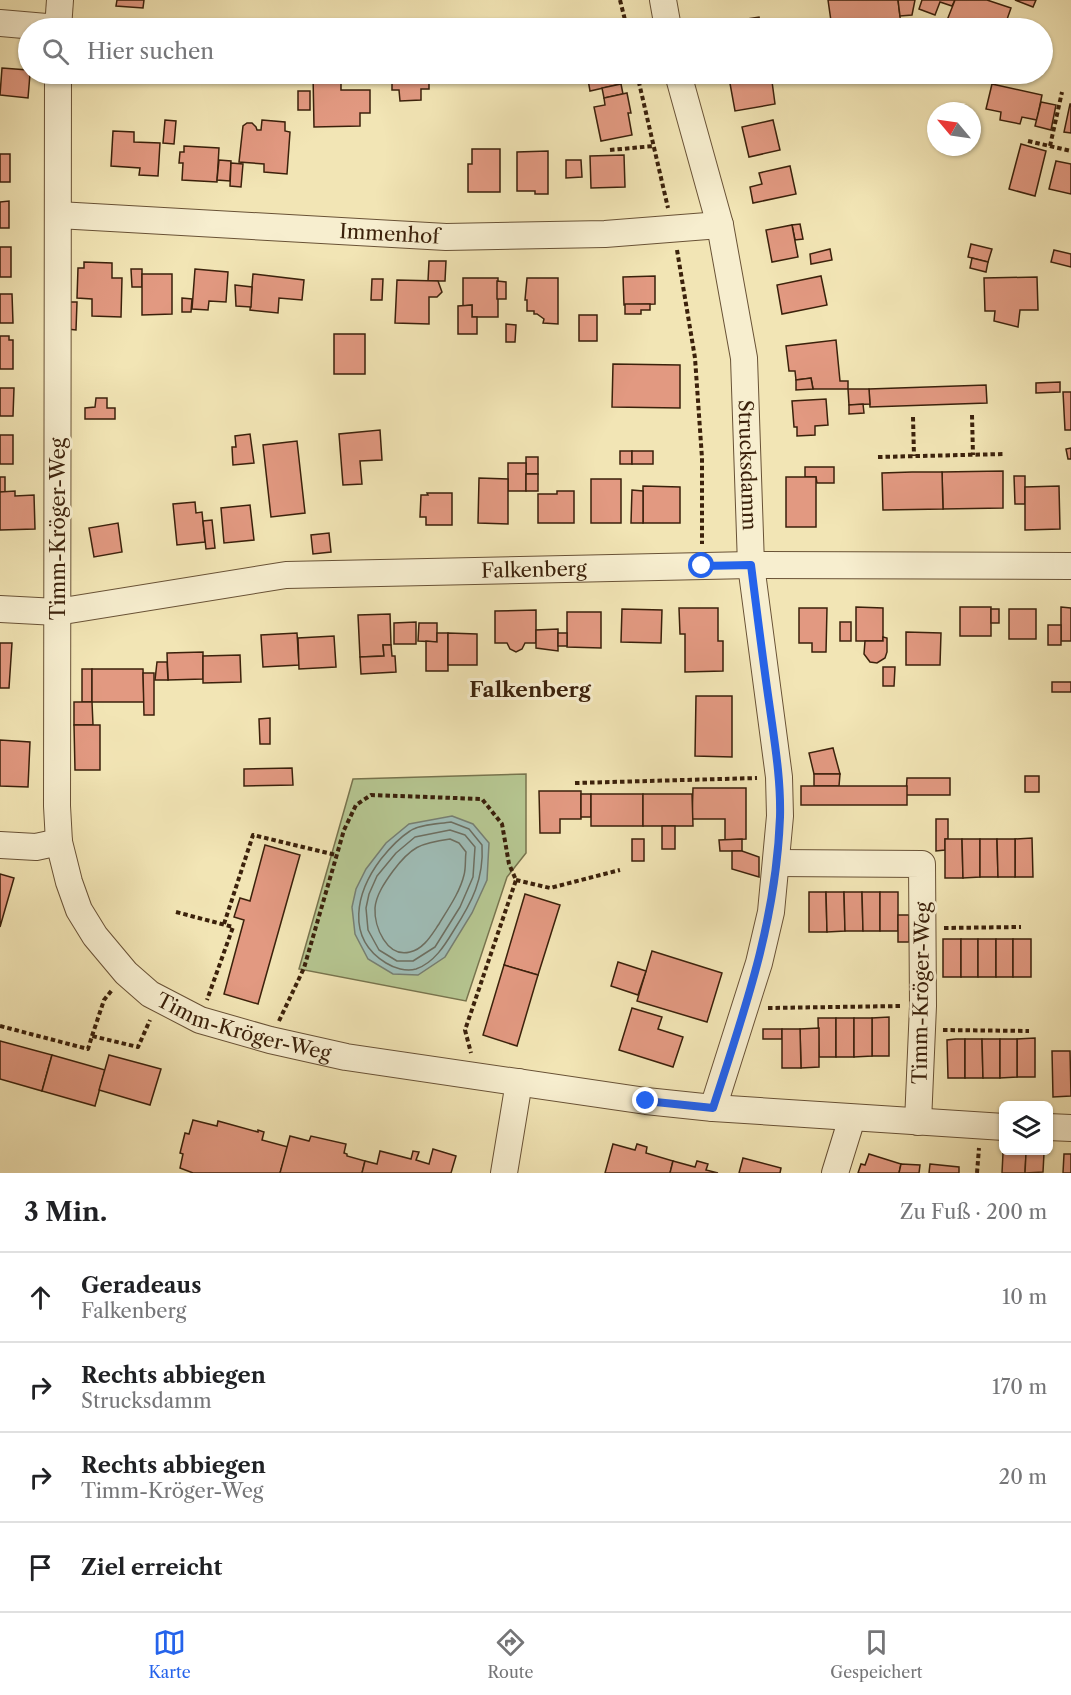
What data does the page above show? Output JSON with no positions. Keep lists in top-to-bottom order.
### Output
{
  "streets": {
    "street": [
      "Immenhof",
      "Strucksdamm",
      "Timm-Kröger-Weg",
      "Falkenberg"
    ]
  },
  "crossings": [
    ["Immenhof", "Strucksdamm"],
    ["Immenhof", "Timm-Kröger-Weg"],
    ["Strucksdamm", "Timm-Kröger-Weg"],
    ["Strucksdamm", "Falkenberg"],
    ["Timm-Kröger-Weg", "Falkenberg"]
  ],
  "districts": ["Falkenberg"],
  "north": "top left",
  "page": {
    "search": "Hier suchen",
    "heading": ["3 Min.", "Zu Fuß · 200 m"],
    "list": [
      ["Geradeaus", "Falkenberg", "10 m"],
      ["Rechts abbiegen", "Strucksdamm", "170 m"],
      ["Rechts abbiegen", "Timm-Kröger-Weg", "20 m"],
      "Ziel erreicht"
    ],
    "nav": ["Karte", "Route", "Gespeichert"]
  }
}
